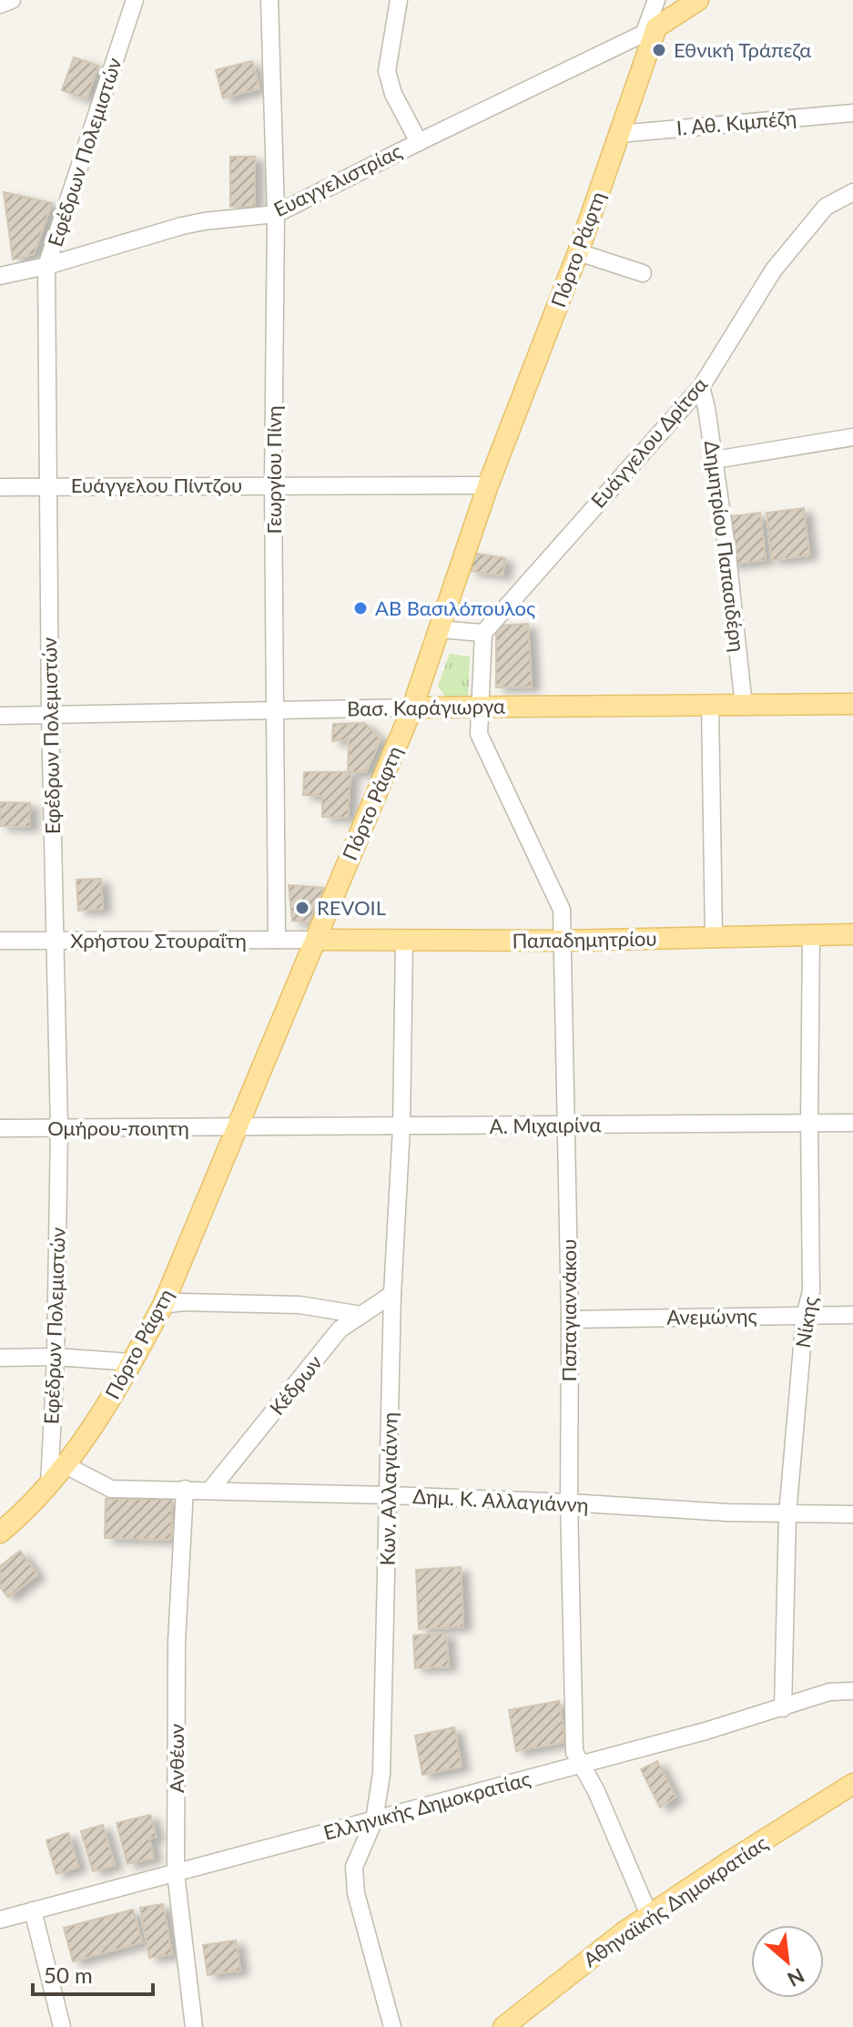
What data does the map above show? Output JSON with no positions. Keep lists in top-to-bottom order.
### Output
{
  "streets": {
    "main road": [
      "Πόρτο Ράφτη",
      "Βασ. Καράγιωργα",
      "Παπαδημητρίου",
      "Αθηναϊκής Δημοκρατίας"
    ],
    "street": [
      "Ι. Αθ. Κιμπέζη",
      "Εφέδρων Πολεμιστών",
      "Ευαγγελιστρίας",
      "Ευάγγελου Δρίτσα",
      "Γεωργίου Πίνη",
      "Ευάγγελου Πίντζου",
      "Δημητρίου Παπασιδέρη",
      "Χρήστου Στουραΐτη",
      "Α. Μιχαιρίνα",
      "Ομήρου-ποιητη",
      "Παπαγιαννάκου",
      "Ανεμώνης",
      "Νίκης",
      "Κέδρων",
      "Κων. Αλλαγιάννη",
      "Δημ. Κ. Αλλαγιάννη",
      "Ανθέων",
      "Ελληνικής Δημοκρατίας"
    ]
  },
  "crossings": [
    ["Ι. Αθ. Κιμπέζη", "Πόρτο Ράφτη"],
    ["Εφέδρων Πολεμιστών", "Ευαγγελιστρίας"],
    ["Εφέδρων Πολεμιστών", "Πόρτο Ράφτη"],
    ["Εφέδρων Πολεμιστών", "Ευάγγελου Πίντζου"],
    ["Εφέδρων Πολεμιστών", "Βασ. Καράγιωργα"],
    ["Εφέδρων Πολεμιστών", "Χρήστου Στουραΐτη"],
    ["Εφέδρων Πολεμιστών", "Ομήρου-ποιητη"],
    ["Ευαγγελιστρίας", "Πόρτο Ράφτη"],
    ["Ευαγγελιστρίας", "Γεωργίου Πίνη"],
    ["Πόρτο Ράφτη", "Ευάγγελου Πίντζου"],
    ["Πόρτο Ράφτη", "Βασ. Καράγιωργα"],
    ["Πόρτο Ράφτη", "Παπαδημητρίου"],
    ["Πόρτο Ράφτη", "Χρήστου Στουραΐτη"],
    ["Πόρτο Ράφτη", "Α. Μιχαιρίνα"],
    ["Πόρτο Ράφτη", "Ομήρου-ποιητη"],
    ["Πόρτο Ράφτη", "Δημ. Κ. Αλλαγιάννη"],
    ["Ευάγγελου Δρίτσα", "Δημητρίου Παπασιδέρη"],
    ["Γεωργίου Πίνη", "Ευάγγελου Πίντζου"],
    ["Γεωργίου Πίνη", "Βασ. Καράγιωργα"],
    ["Γεωργίου Πίνη", "Χρήστου Στουραΐτη"],
    ["Δημητρίου Παπασιδέρη", "Βασ. Καράγιωργα"],
    ["Βασ. Καράγιωργα", "Παπαγιαννάκου"],
    ["Παπαδημητρίου", "Χρήστου Στουραΐτη"],
    ["Παπαδημητρίου", "Παπαγιαννάκου"],
    ["Παπαδημητρίου", "Νίκης"],
    ["Παπαδημητρίου", "Κων. Αλλαγιάννη"],
    ["Α. Μιχαιρίνα", "Ομήρου-ποιητη"],
    ["Α. Μιχαιρίνα", "Παπαγιαννάκου"],
    ["Α. Μιχαιρίνα", "Νίκης"],
    ["Α. Μιχαιρίνα", "Κων. Αλλαγιάννη"],
    ["Παπαγιαννάκου", "Ανεμώνης"],
    ["Παπαγιαννάκου", "Δημ. Κ. Αλλαγιάννη"],
    ["Παπαγιαννάκου", "Ελληνικής Δημοκρατίας"],
    ["Παπαγιαννάκου", "Αθηναϊκής Δημοκρατίας"],
    ["Ανεμώνης", "Νίκης"],
    ["Νίκης", "Δημ. Κ. Αλλαγιάννη"],
    ["Νίκης", "Ελληνικής Δημοκρατίας"],
    ["Κέδρων", "Κων. Αλλαγιάννη"],
    ["Κέδρων", "Δημ. Κ. Αλλαγιάννη"],
    ["Κων. Αλλαγιάννη", "Δημ. Κ. Αλλαγιάννη"],
    ["Κων. Αλλαγιάννη", "Ελληνικής Δημοκρατίας"],
    ["Δημ. Κ. Αλλαγιάννη", "Ανθέων"],
    ["Ανθέων", "Ελληνικής Δημοκρατίας"]
  ],
  "places": ["Εθνική Τράπεζα", "ΑΒ Βασιλόπουλος", "REVOIL"],
  "scale_bar": "50 m",
  "north": "bottom right"
}
